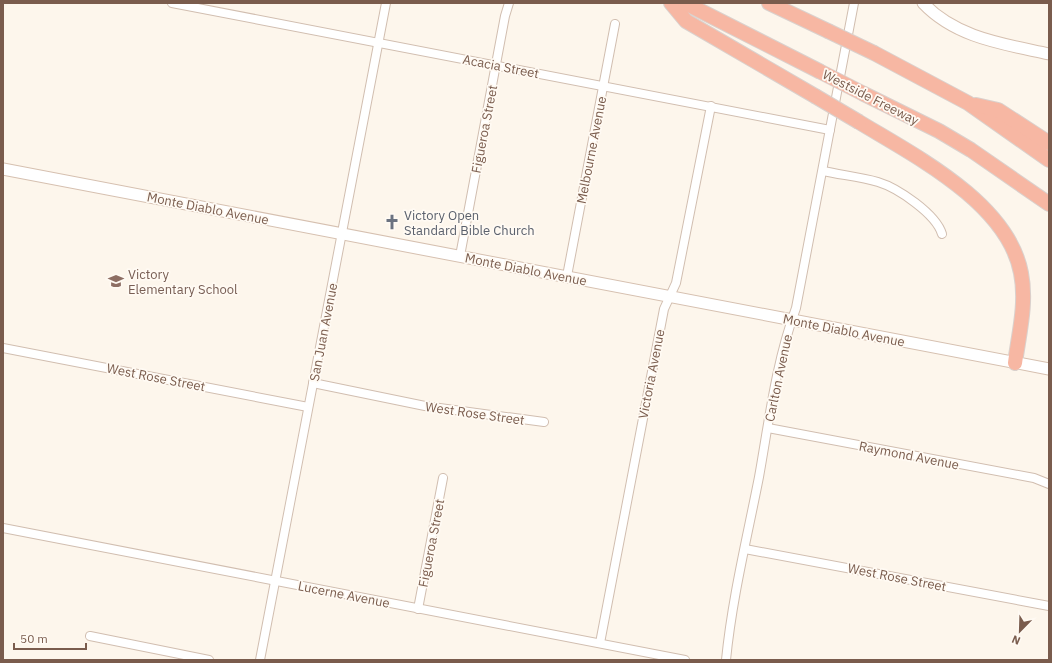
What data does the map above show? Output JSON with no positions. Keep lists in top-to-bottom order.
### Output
{
  "streets": {
    "highway": ["Westside Freeway"],
    "street": [
      "Acacia Street",
      "Figueroa Street",
      "Melbourne Avenue",
      "Monte Diablo Avenue",
      "San Juan Avenue",
      "Victoria Avenue",
      "West Rose Street",
      "Carlton Avenue",
      "Raymond Avenue",
      "Lucerne Avenue"
    ]
  },
  "crossings": [
    ["Acacia Street", "Figueroa Street"],
    ["Acacia Street", "Melbourne Avenue"],
    ["Acacia Street", "San Juan Avenue"],
    ["Acacia Street", "Victoria Avenue"],
    ["Acacia Street", "Carlton Avenue"],
    ["Figueroa Street", "Monte Diablo Avenue"],
    ["Figueroa Street", "Lucerne Avenue"],
    ["Melbourne Avenue", "Monte Diablo Avenue"],
    ["Monte Diablo Avenue", "San Juan Avenue"],
    ["Monte Diablo Avenue", "Victoria Avenue"],
    ["Monte Diablo Avenue", "Carlton Avenue"],
    ["San Juan Avenue", "West Rose Street"],
    ["San Juan Avenue", "Lucerne Avenue"],
    ["Victoria Avenue", "Lucerne Avenue"],
    ["West Rose Street", "Carlton Avenue"],
    ["Carlton Avenue", "Raymond Avenue"]
  ],
  "places": {
    "church": ["Victory Open Standard Bible Church"],
    "school or university": ["Victory Elementary School"]
  },
  "scale_bar": "50 m",
  "north": "bottom left"
}
